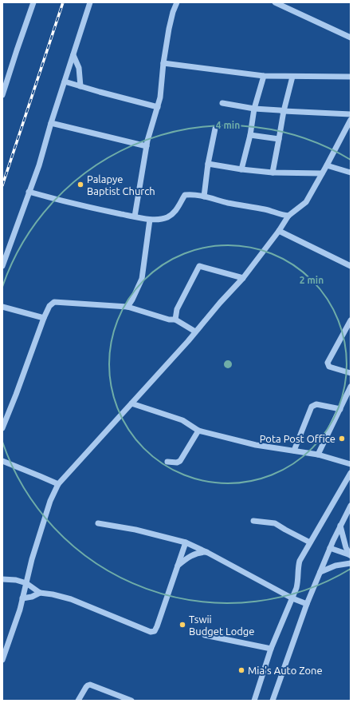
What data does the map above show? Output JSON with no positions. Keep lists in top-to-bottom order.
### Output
{
  "places": [
    "Palapye Baptist Church",
    "Pota Post Office",
    "Tswii Budget Lodge",
    "Mia's Auto Zone"
  ],
  "rings": ["4 min", "2 min"]
}
